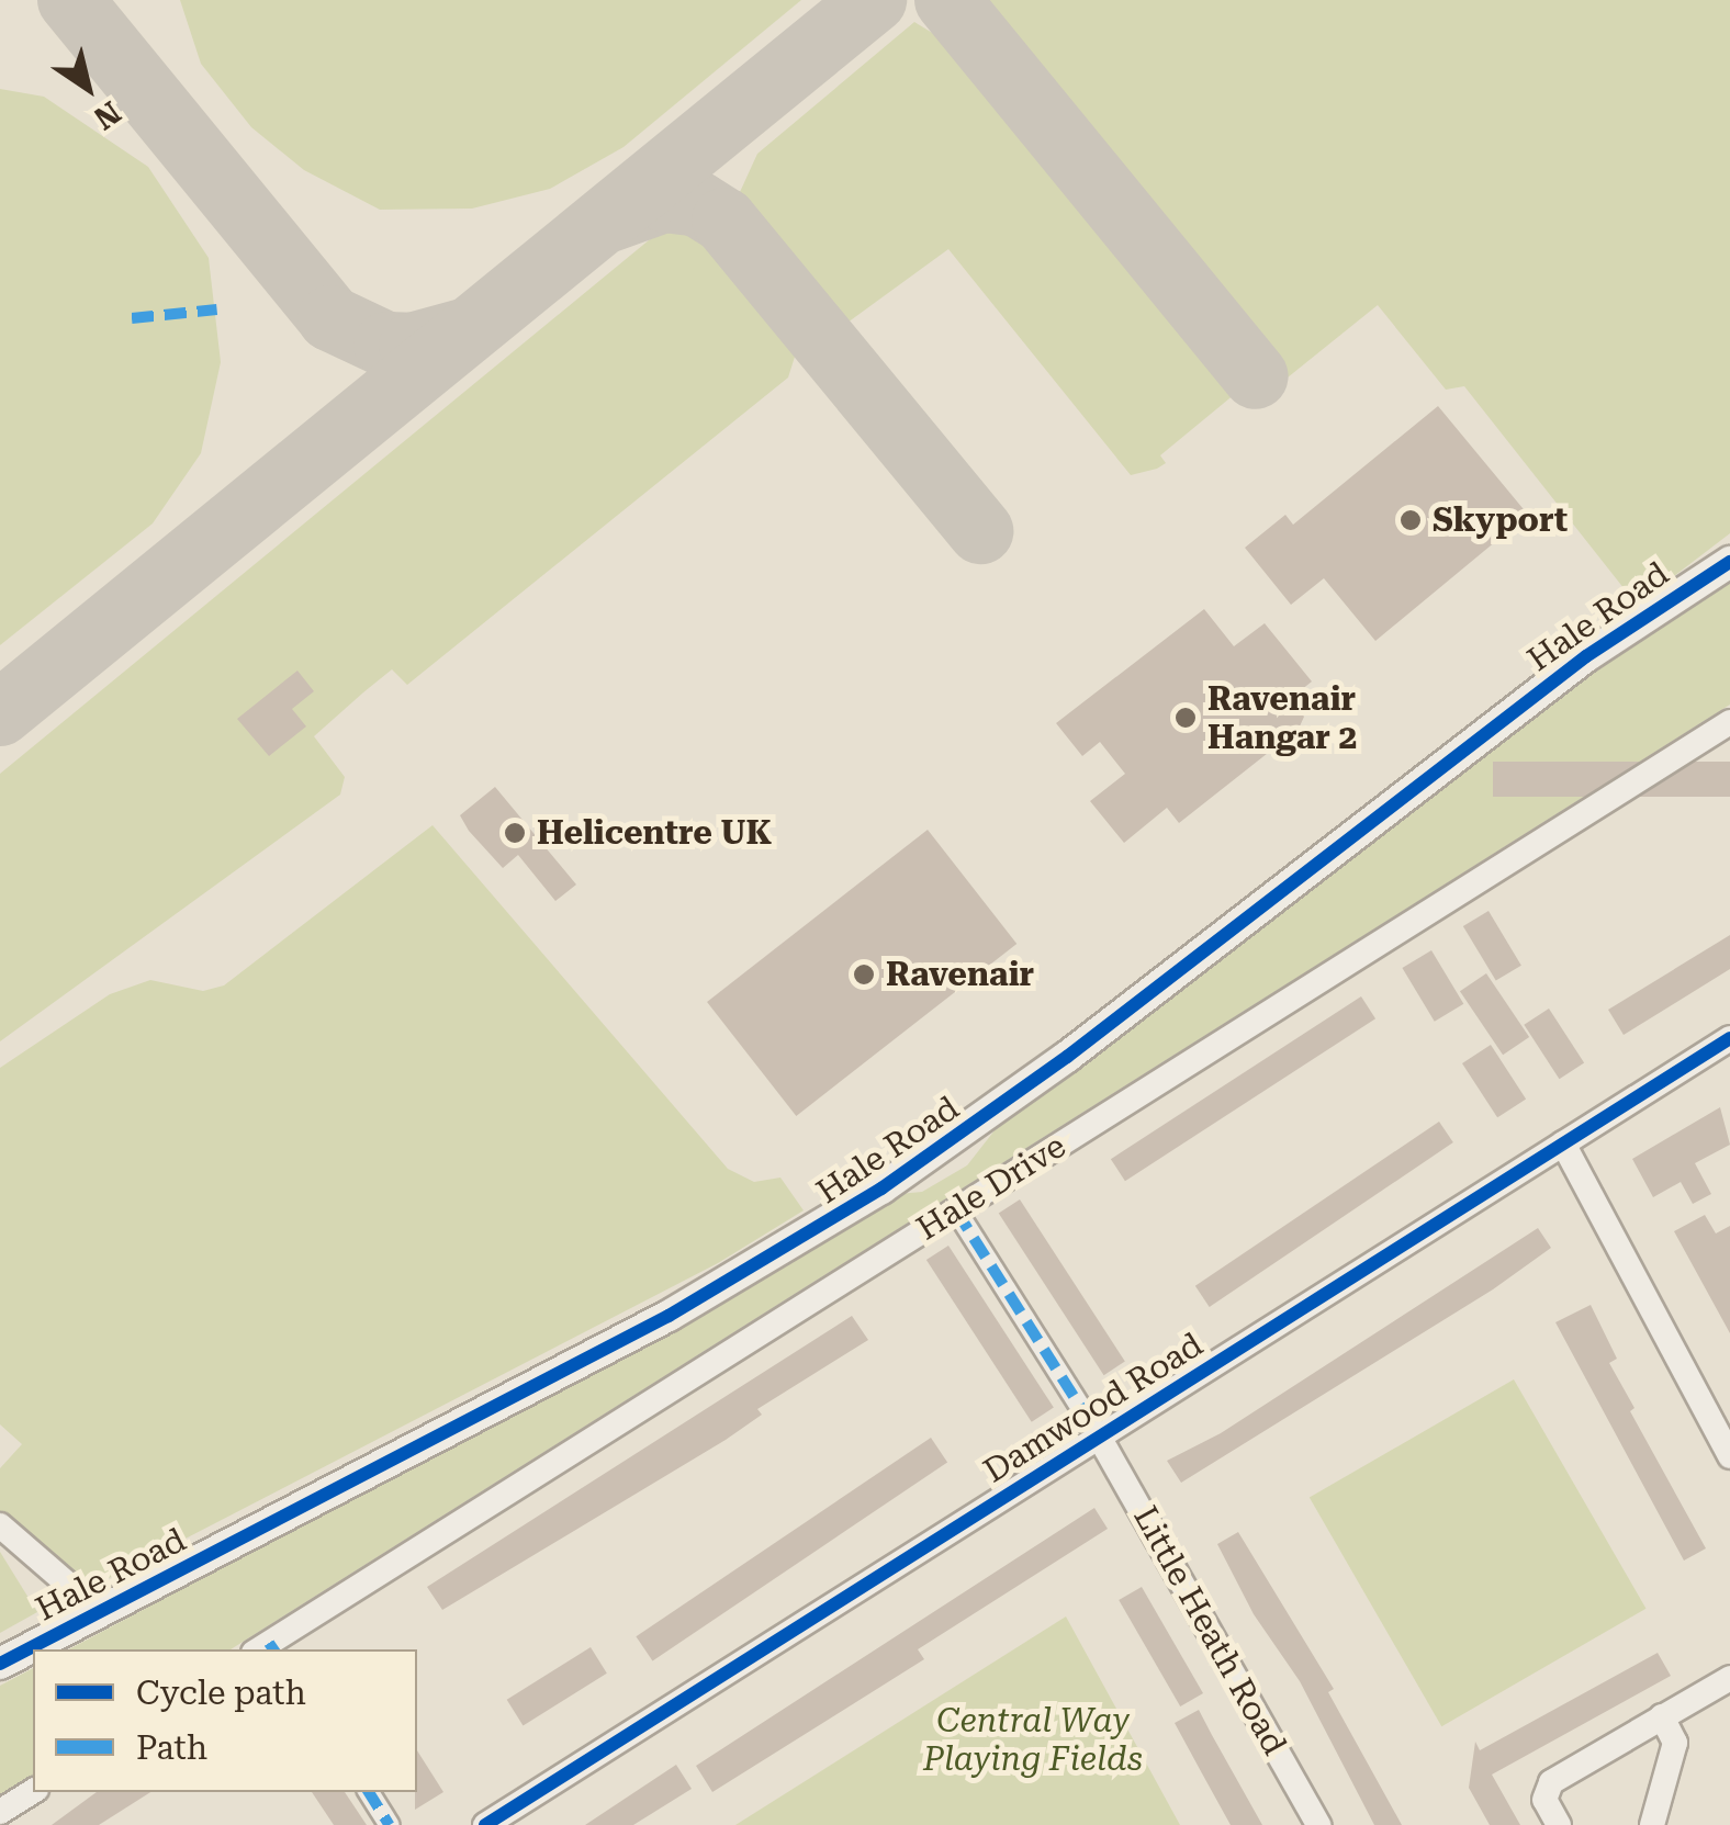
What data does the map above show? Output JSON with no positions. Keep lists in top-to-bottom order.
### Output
{
  "streets": {
    "street": [
      "Hale Road",
      "Hale Drive",
      "Damwood Road",
      "Little Heath Road"
    ]
  },
  "crossings": [
    ["Damwood Road", "Little Heath Road"]
  ],
  "parks": ["Central Way Playing Fields"],
  "places": [
    "Skyport",
    "Ravenair Hangar 2",
    "Helicentre UK",
    "Ravenair"
  ],
  "legend": ["Cycle path", "Path"],
  "north": "bottom right"
}
